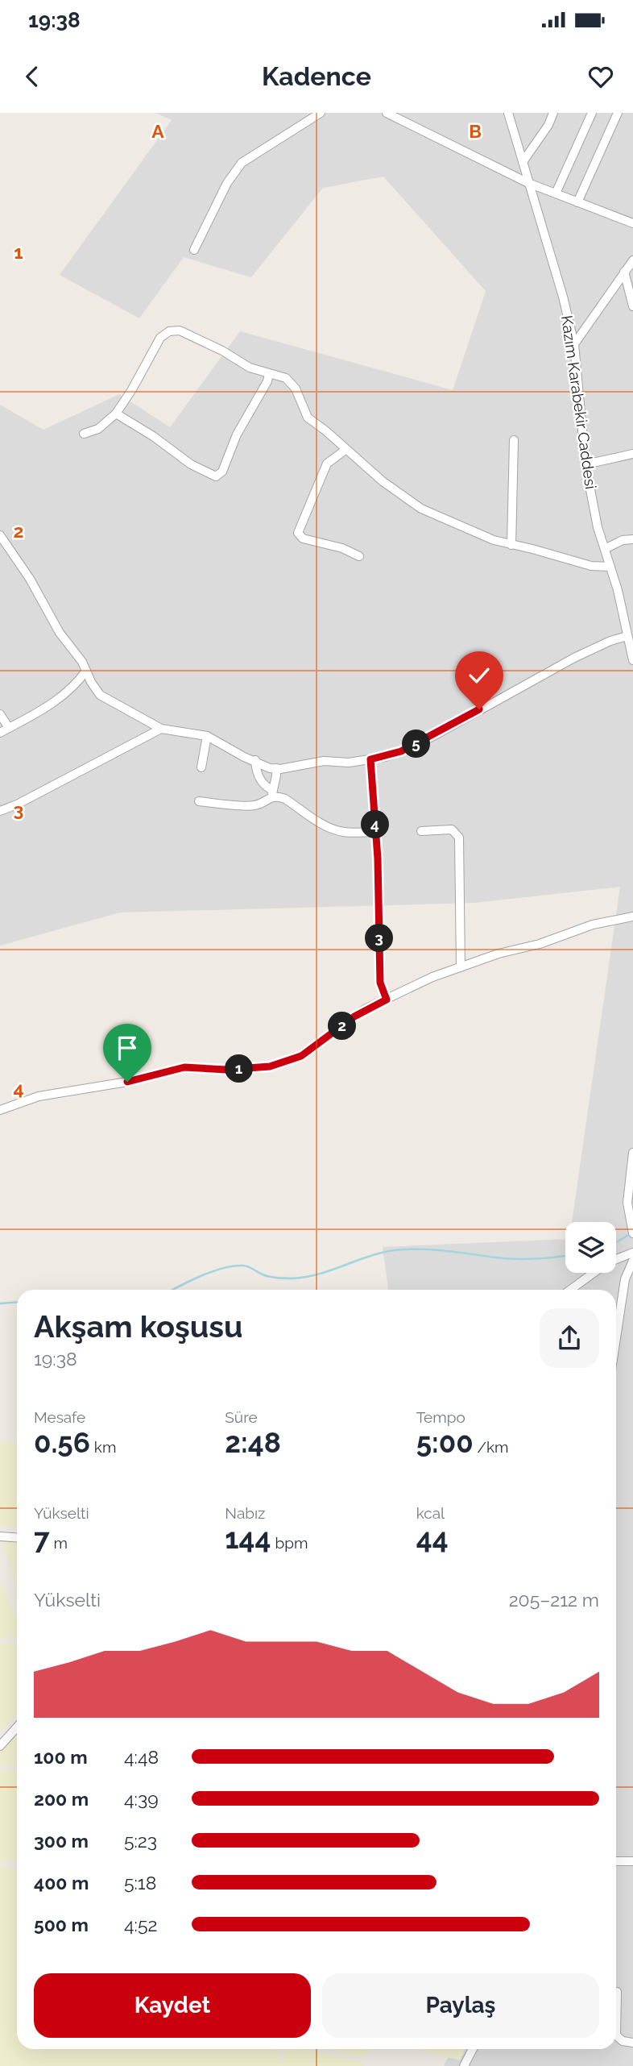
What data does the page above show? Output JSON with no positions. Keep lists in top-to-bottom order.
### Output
{
  "streets": {
    "street": ["Kazım Karabekir Caddesi"]
  },
  "page": {
    "status": "19:38",
    "header": "Kadence",
    "pins": [
      "5",
      "4",
      "3",
      "2",
      "1"
    ],
    "heading": ["Akşam koşusu", "19:38"],
    "stats": [
      ["Mesafe", "0.56 km"],
      ["Süre", "2:48"],
      ["Tempo", "5:00 /km"],
      ["Yükselti", "7 m"],
      ["Nabız", "144 bpm"],
      ["kcal", "44"]
    ],
    "chart": ["Yükselti", "205–212 m"],
    "list": [
      {
        "name": "100 m",
        "note": "4:48"
      },
      {
        "name": "200 m",
        "note": "4:39"
      },
      {
        "name": "300 m",
        "note": "5:23"
      },
      {
        "name": "400 m",
        "note": "5:18"
      },
      {
        "name": "500 m",
        "note": "4:52"
      }
    ],
    "buttons": ["Kaydet", "Paylaş"]
  },
  "grid": {
    "columns": ["A", "B"],
    "rows": [
      "1",
      "2",
      "3",
      "4"
    ]
  }
}
